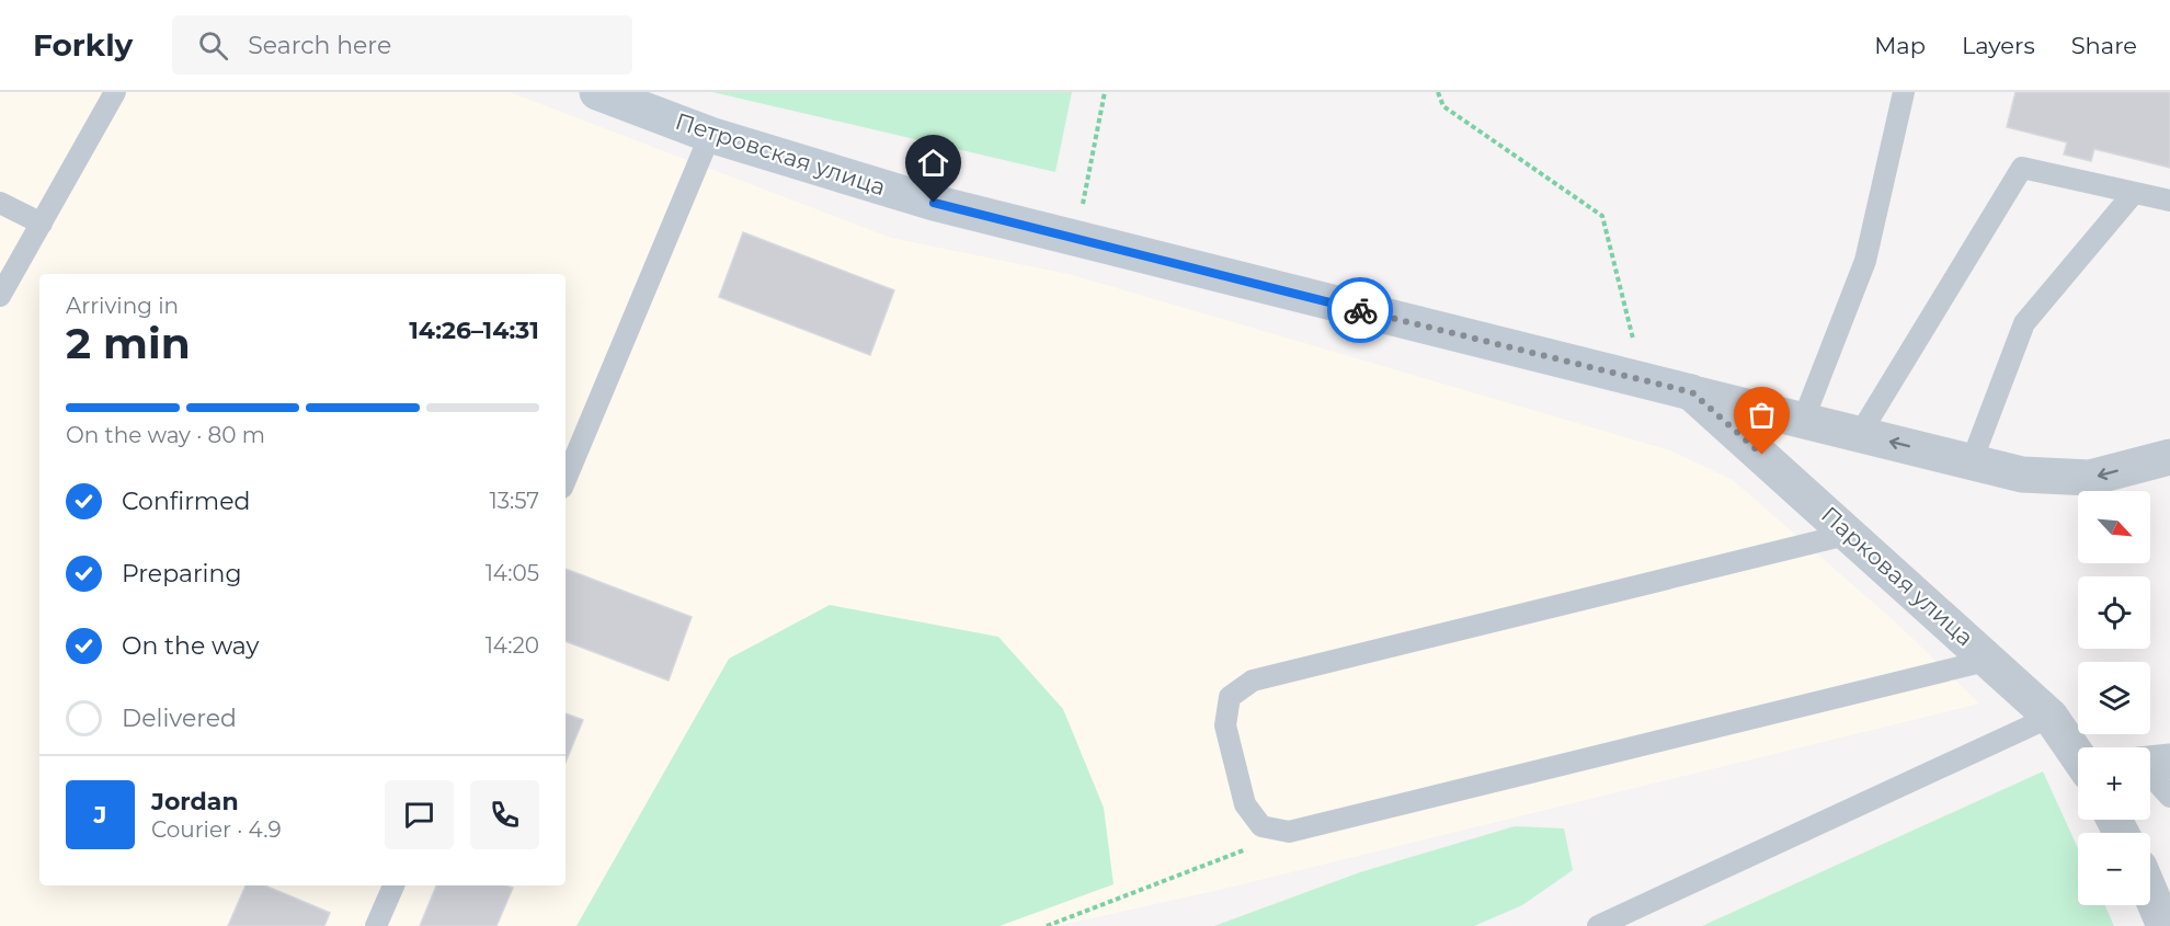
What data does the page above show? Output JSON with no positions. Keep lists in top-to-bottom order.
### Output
{
  "streets": {
    "street": ["Петровская улица", "Парковая улица"]
  },
  "crossings": [
    ["Петровская улица", "Парковая улица"]
  ],
  "north": "bottom right",
  "page": {
    "header": "Forkly",
    "search": "Search here",
    "nav": ["Map", "Layers", "Share"],
    "heading": ["2 min", "Arriving in", "14:26–14:31"],
    "panel": ["Jordan", "Courier · 4.9"],
    "bar": "On the way · 80 m",
    "list": [
      ["Confirmed", "13:57"],
      ["Preparing", "14:05"],
      ["On the way", "14:20"],
      "Delivered"
    ],
    "map_buttons": ["+", "−"],
    "round": "J"
  }
}
